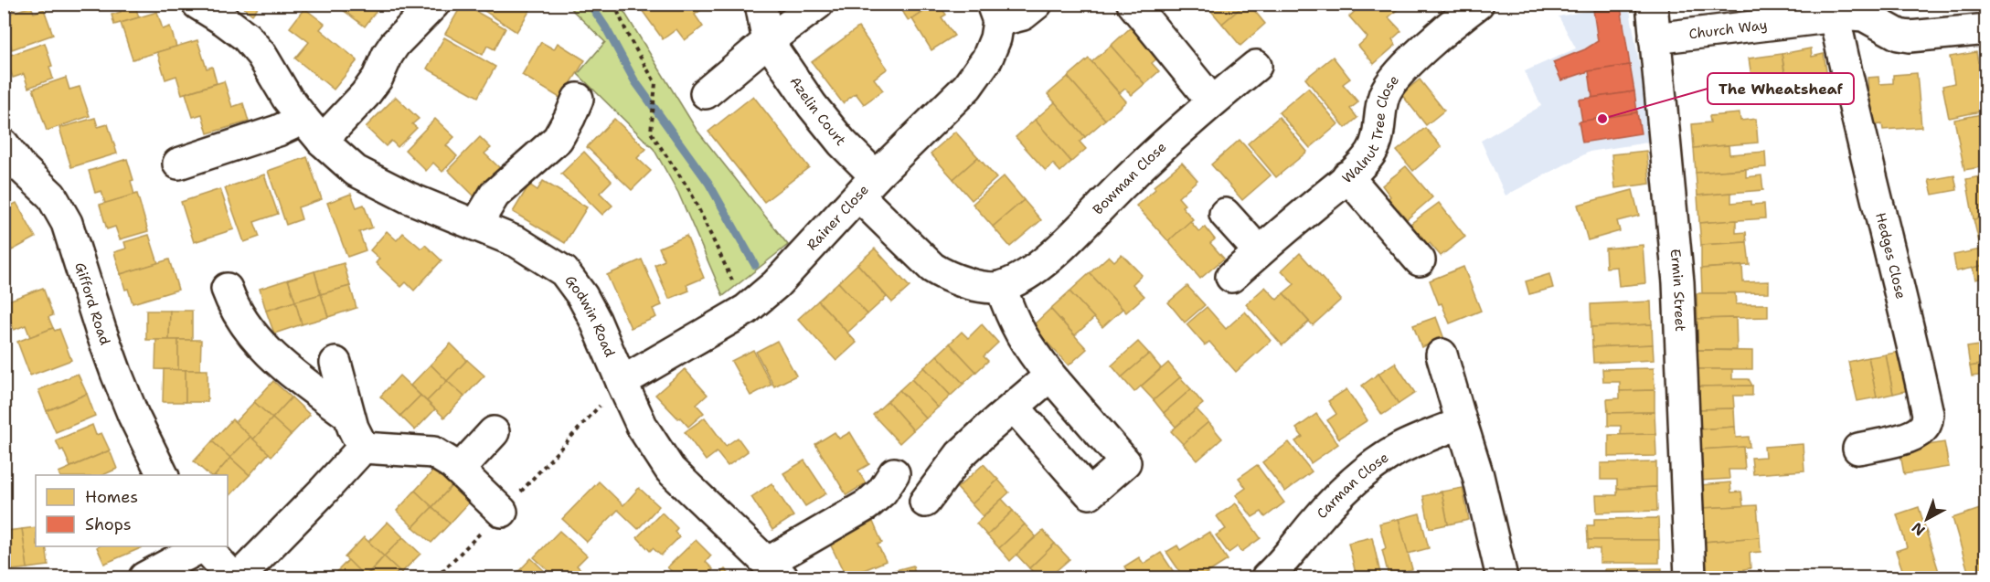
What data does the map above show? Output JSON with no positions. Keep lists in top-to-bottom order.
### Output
{
  "streets": {
    "street": [
      "Church Way",
      "Azelin Court",
      "Walnut Tree Close",
      "Bowman Close",
      "Rainer Close",
      "Hedges Close",
      "Ermin Street",
      "Gifford Road",
      "Godwin Road",
      "Carman Close"
    ]
  },
  "crossings": [
    ["Church Way", "Hedges Close"],
    ["Church Way", "Ermin Street"],
    ["Azelin Court", "Bowman Close"],
    ["Azelin Court", "Rainer Close"],
    ["Bowman Close", "Rainer Close"],
    ["Rainer Close", "Godwin Road"]
  ],
  "places": ["The Wheatsheaf"],
  "legend": ["Homes", "Shops"],
  "north": "bottom left"
}
